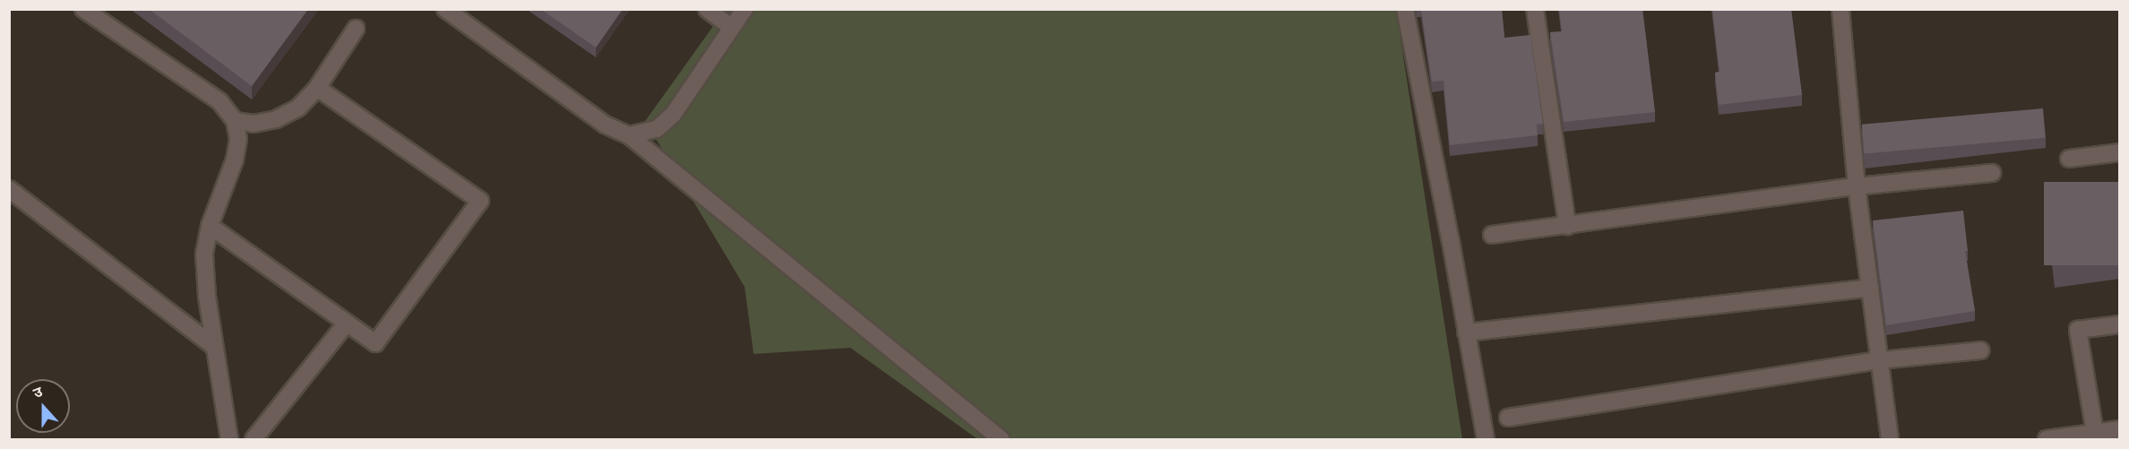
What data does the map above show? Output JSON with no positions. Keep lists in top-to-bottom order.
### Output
{
  "north": "top"
}
